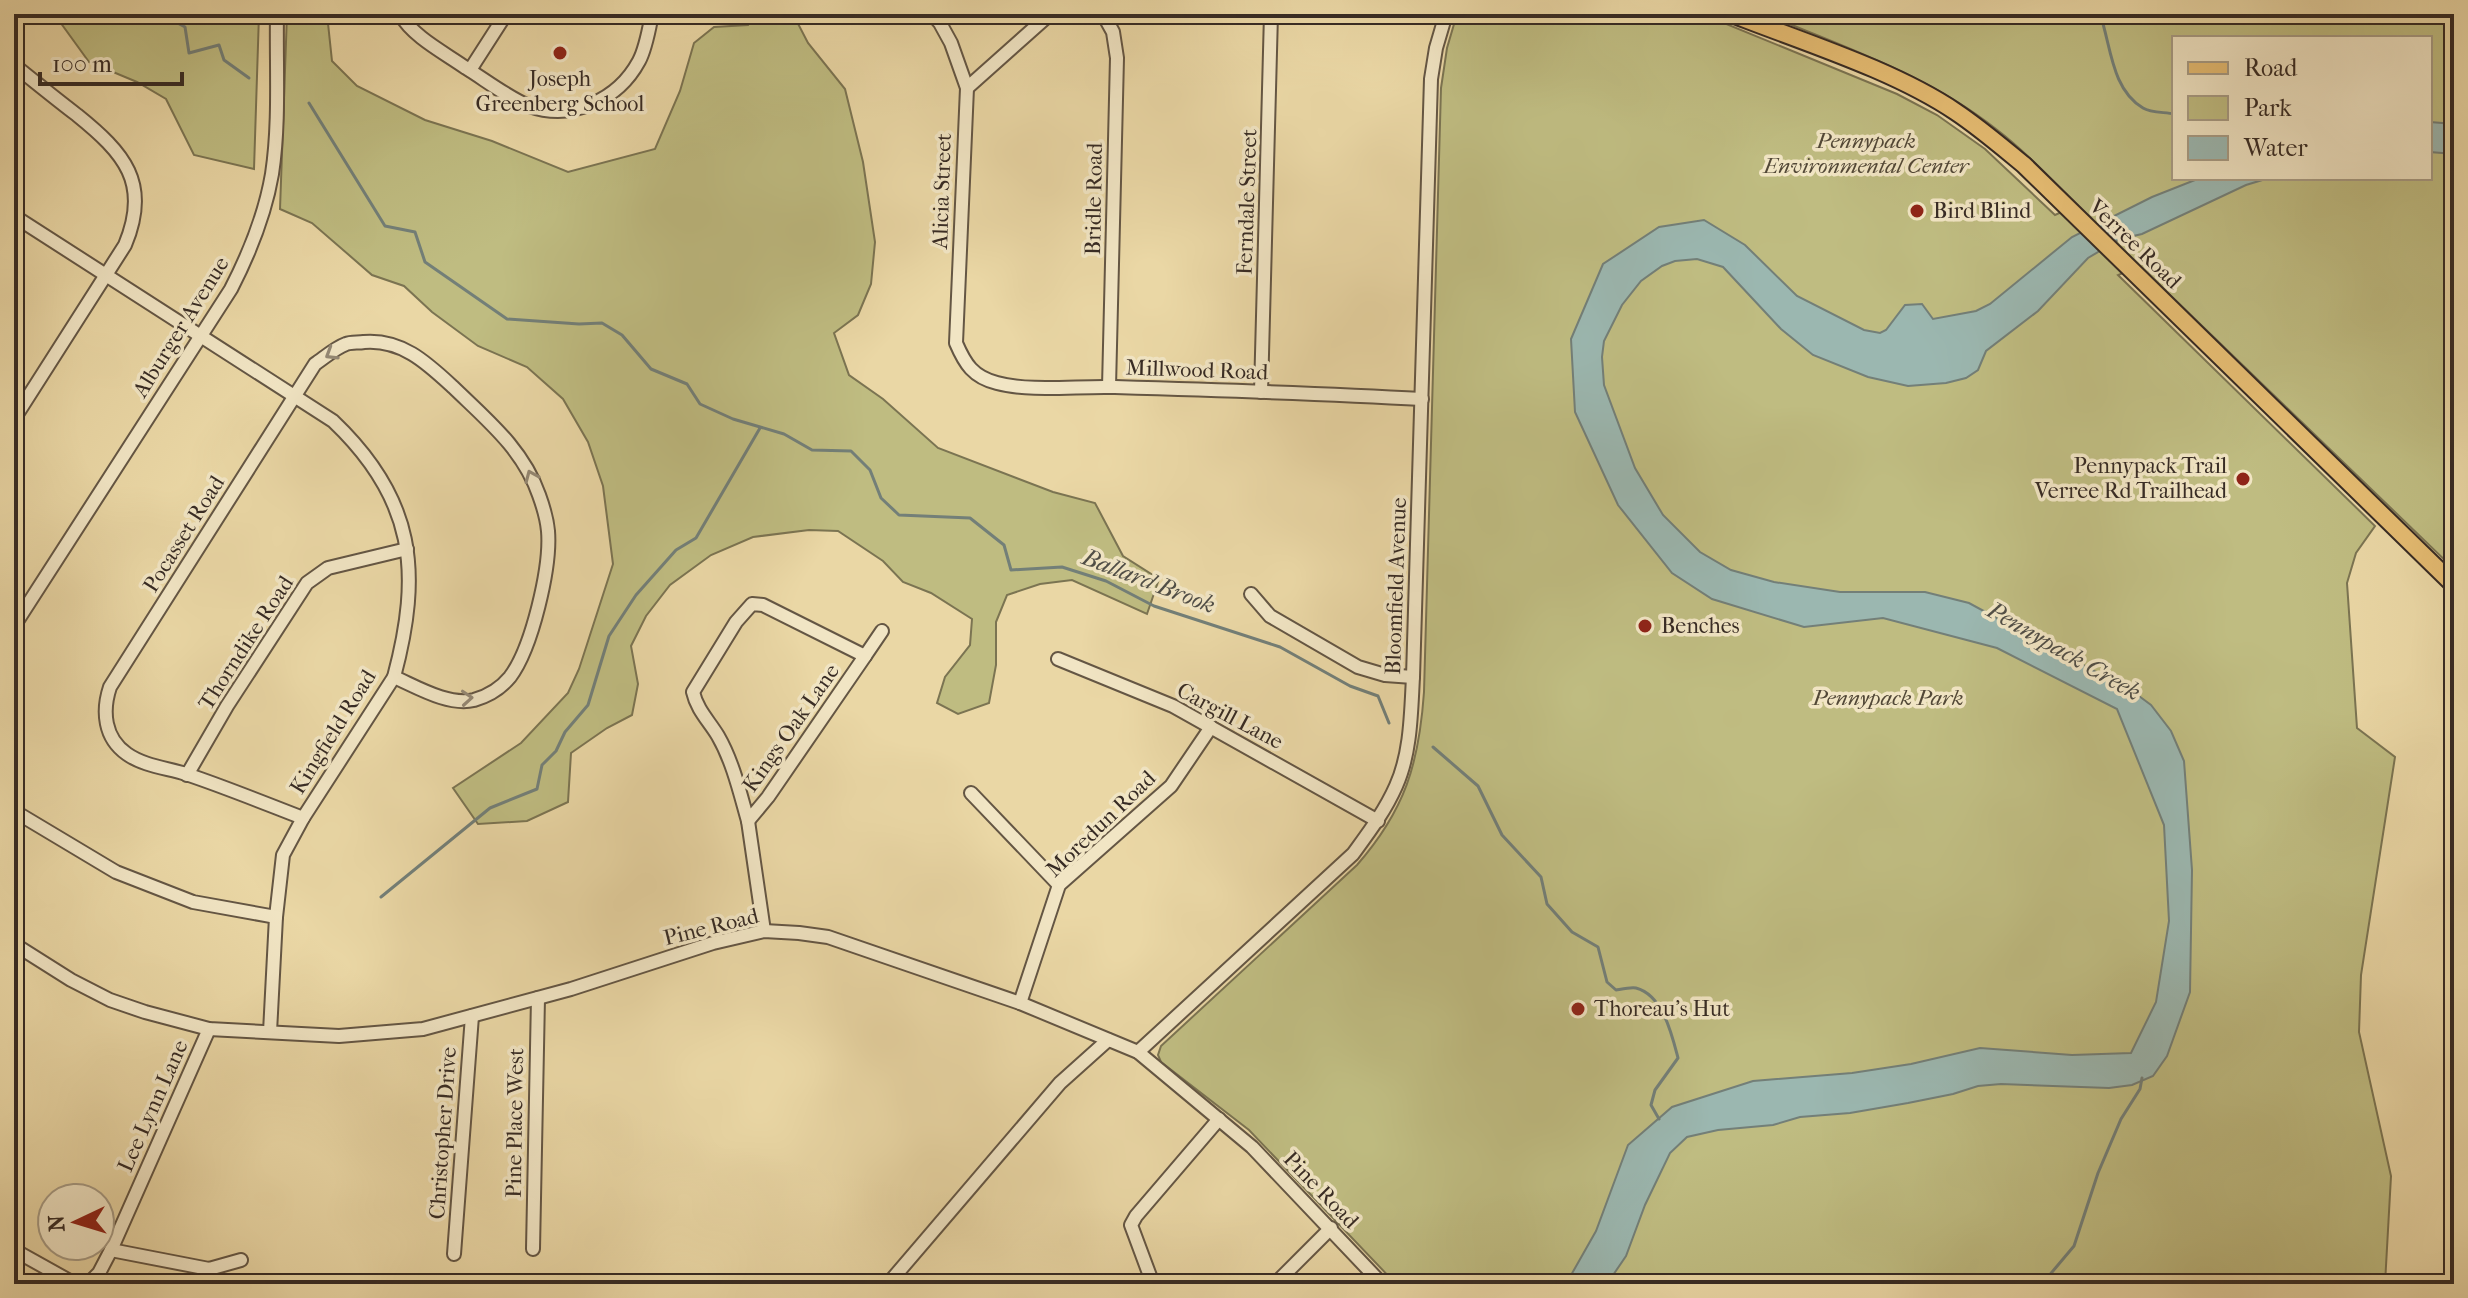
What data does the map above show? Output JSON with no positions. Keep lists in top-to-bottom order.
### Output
{
  "streets": {
    "main road": ["Verree Road"],
    "street": [
      "Alicia Street",
      "Bridle Road",
      "Ferndale Street",
      "Alburger Avenue",
      "Millwood Road",
      "Pocasset Road",
      "Bloomfield Avenue",
      "Thorndike Road",
      "Cargill Lane",
      "Kings Oak Lane",
      "Kingfield Road",
      "Moredun Road",
      "Pine Road",
      "Lee Lynn Lane",
      "Pine Place West",
      "Christopher Drive"
    ]
  },
  "crossings": [
    ["Alicia Street", "Millwood Road"],
    ["Bridle Road", "Millwood Road"],
    ["Ferndale Street", "Millwood Road"],
    ["Alburger Avenue", "Kingfield Road"],
    ["Millwood Road", "Bloomfield Avenue"],
    ["Pocasset Road", "Thorndike Road"],
    ["Pocasset Road", "Kingfield Road"],
    ["Bloomfield Avenue", "Cargill Lane"],
    ["Bloomfield Avenue", "Pine Road"],
    ["Thorndike Road", "Kingfield Road"],
    ["Cargill Lane", "Moredun Road"],
    ["Kings Oak Lane", "Pine Road"],
    ["Kingfield Road", "Pine Road"],
    ["Moredun Road", "Pine Road"],
    ["Pine Road", "Lee Lynn Lane"],
    ["Pine Road", "Pine Place West"],
    ["Pine Road", "Christopher Drive"]
  ],
  "water": ["Ballard Brook", "Pennypack Creek"],
  "parks": ["Pennypack Environmental Center", "Pennypack Park"],
  "places": [
    "Joseph Greenberg School",
    "Bird Blind",
    "Pennypack Trail Verree Rd Trailhead",
    "Benches",
    "Thoreau’s Hut"
  ],
  "legend": ["Road", "Park", "Water"],
  "scale_bar": "100 m",
  "north": "left"
}
